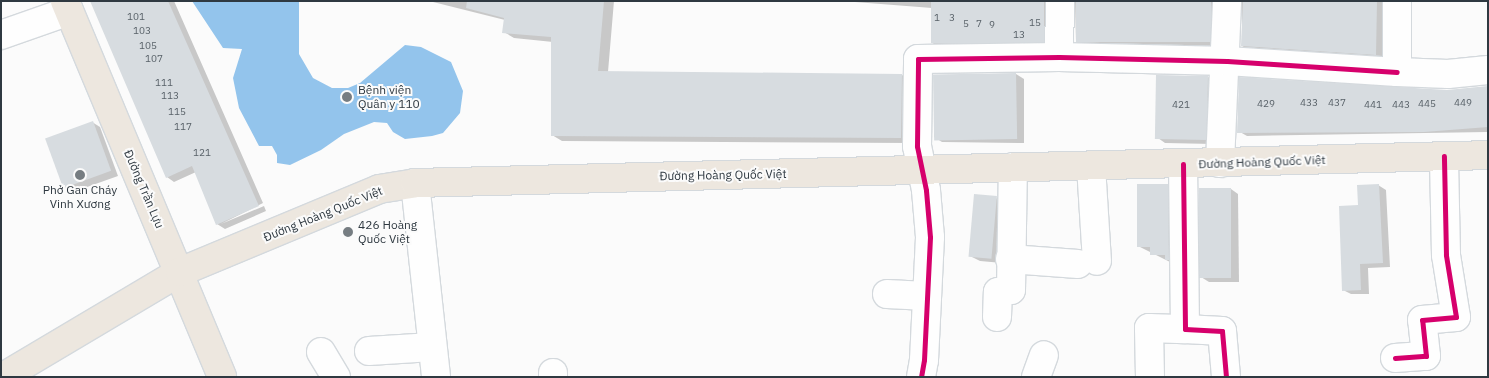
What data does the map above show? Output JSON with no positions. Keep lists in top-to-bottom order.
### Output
{
  "streets": {
    "main road": ["Đường Hoàng Quốc Việt", "Đường Trần Lựu"]
  },
  "crossings": [
    ["Đường Hoàng Quốc Việt", "Đường Trần Lựu"]
  ],
  "places": ["Bệnh viện Quân y 110", "Phở Gan Cháy Vinh Xương", "426 Hoàng Quốc Việt"],
  "house_numbers": [
    "101",
    "1",
    "3",
    "15",
    "5",
    "7",
    "9",
    "103",
    "13",
    "105",
    "107",
    "111",
    "113",
    "433",
    "437",
    "449",
    "429",
    "445",
    "421",
    "441",
    "443",
    "115",
    "117",
    "121"
  ]
}
